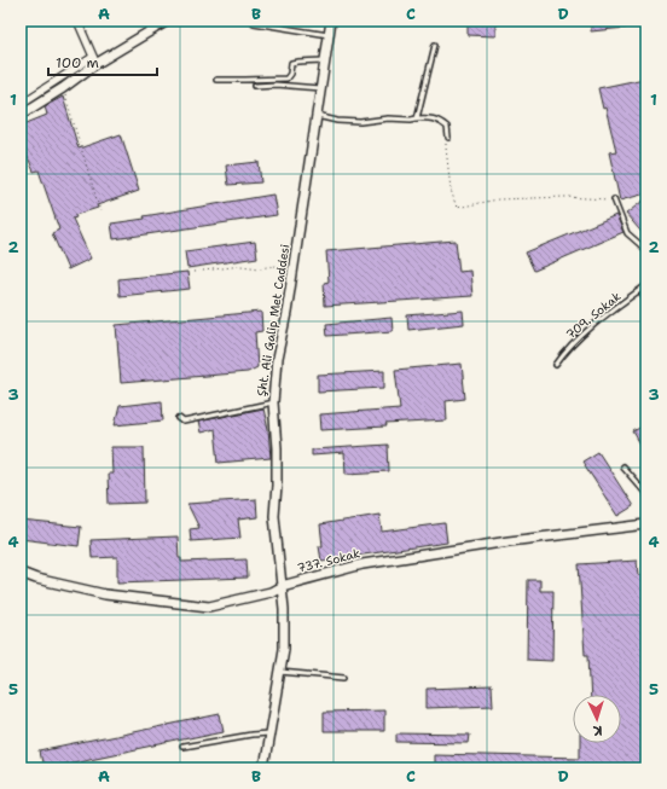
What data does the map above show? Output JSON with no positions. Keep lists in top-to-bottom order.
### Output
{
  "streets": {
    "street": ["Şht. Ali Galip Met Caddesi", "737. Sokak"],
    "lane": ["709. Sokak"]
  },
  "crossings": [
    ["Şht. Ali Galip Met Caddesi", "737. Sokak"]
  ],
  "scale_bar": "100 m",
  "north": "bottom",
  "grid": {
    "columns": [
      "A",
      "B",
      "C",
      "D"
    ],
    "rows": [
      "1",
      "2",
      "3",
      "4",
      "5"
    ]
  }
}
